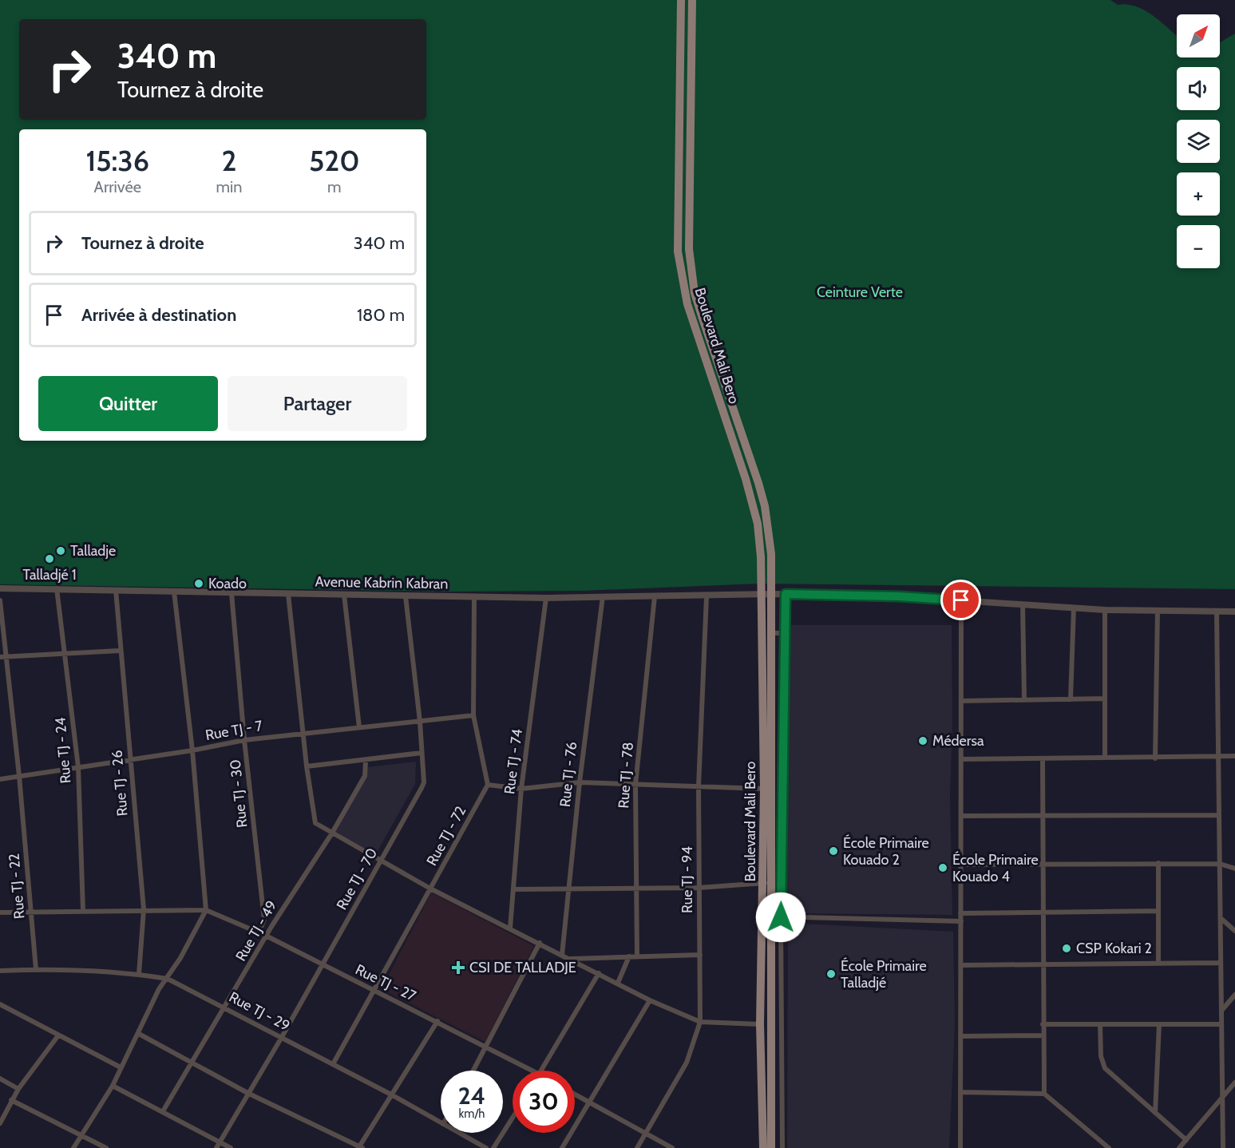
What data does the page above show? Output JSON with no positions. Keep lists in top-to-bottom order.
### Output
{
  "streets": {
    "main road": ["Boulevard Mali Bero"],
    "street": [
      "Avenue Kabrin Kabran",
      "Rue TJ - 7",
      "Rue TJ - 24",
      "Rue TJ - 74",
      "Rue TJ - 76",
      "Rue TJ - 78",
      "Rue TJ - 26",
      "Rue TJ - 30",
      "Rue TJ - 72",
      "Rue TJ - 70",
      "Rue TJ - 94",
      "Rue TJ - 22",
      "Rue TJ - 49",
      "Rue TJ - 27",
      "Rue TJ - 29"
    ]
  },
  "crossings": [
    ["Boulevard Mali Bero", "Avenue Kabrin Kabran"],
    ["Avenue Kabrin Kabran", "Rue TJ - 24"],
    ["Avenue Kabrin Kabran", "Rue TJ - 74"],
    ["Avenue Kabrin Kabran", "Rue TJ - 76"],
    ["Avenue Kabrin Kabran", "Rue TJ - 78"],
    ["Avenue Kabrin Kabran", "Rue TJ - 26"],
    ["Avenue Kabrin Kabran", "Rue TJ - 30"],
    ["Avenue Kabrin Kabran", "Rue TJ - 70"],
    ["Avenue Kabrin Kabran", "Rue TJ - 94"],
    ["Rue TJ - 7", "Rue TJ - 24"],
    ["Rue TJ - 7", "Rue TJ - 26"],
    ["Rue TJ - 7", "Rue TJ - 30"],
    ["Rue TJ - 7", "Rue TJ - 70"],
    ["Rue TJ - 7", "Rue TJ - 22"],
    ["Rue TJ - 26", "Rue TJ - 29"],
    ["Rue TJ - 30", "Rue TJ - 27"],
    ["Rue TJ - 72", "Rue TJ - 27"],
    ["Rue TJ - 72", "Rue TJ - 29"],
    ["Rue TJ - 70", "Rue TJ - 27"],
    ["Rue TJ - 70", "Rue TJ - 29"],
    ["Rue TJ - 22", "Rue TJ - 29"],
    ["Rue TJ - 49", "Rue TJ - 27"],
    ["Rue TJ - 49", "Rue TJ - 29"]
  ],
  "parks": ["Ceinture Verte"],
  "places": {
    "other": [
      "Talladje",
      "Talladjé 1",
      "Koado",
      "Médersa",
      "École Primaire Kouado 2",
      "École Primaire Kouado 4",
      "CSP Kokari 2",
      "École Primaire Talladjé"
    ],
    "health": ["CSI DE TALLADJE"]
  },
  "north": "top right",
  "page": {
    "map_buttons": ["+", "−"],
    "turn": ["340 m", "Tournez à droite"],
    "eta": [
      "15:36",
      "Arrivée",
      "2",
      "min",
      "520",
      "m"
    ],
    "list": [
      {
        "name": "Tournez à droite",
        "value": "340 m"
      },
      {
        "name": "Arrivée à destination",
        "value": "180 m"
      }
    ],
    "buttons": ["Quitter", "Partager"],
    "speed": "24 km/h",
    "limit": "30"
  }
}
